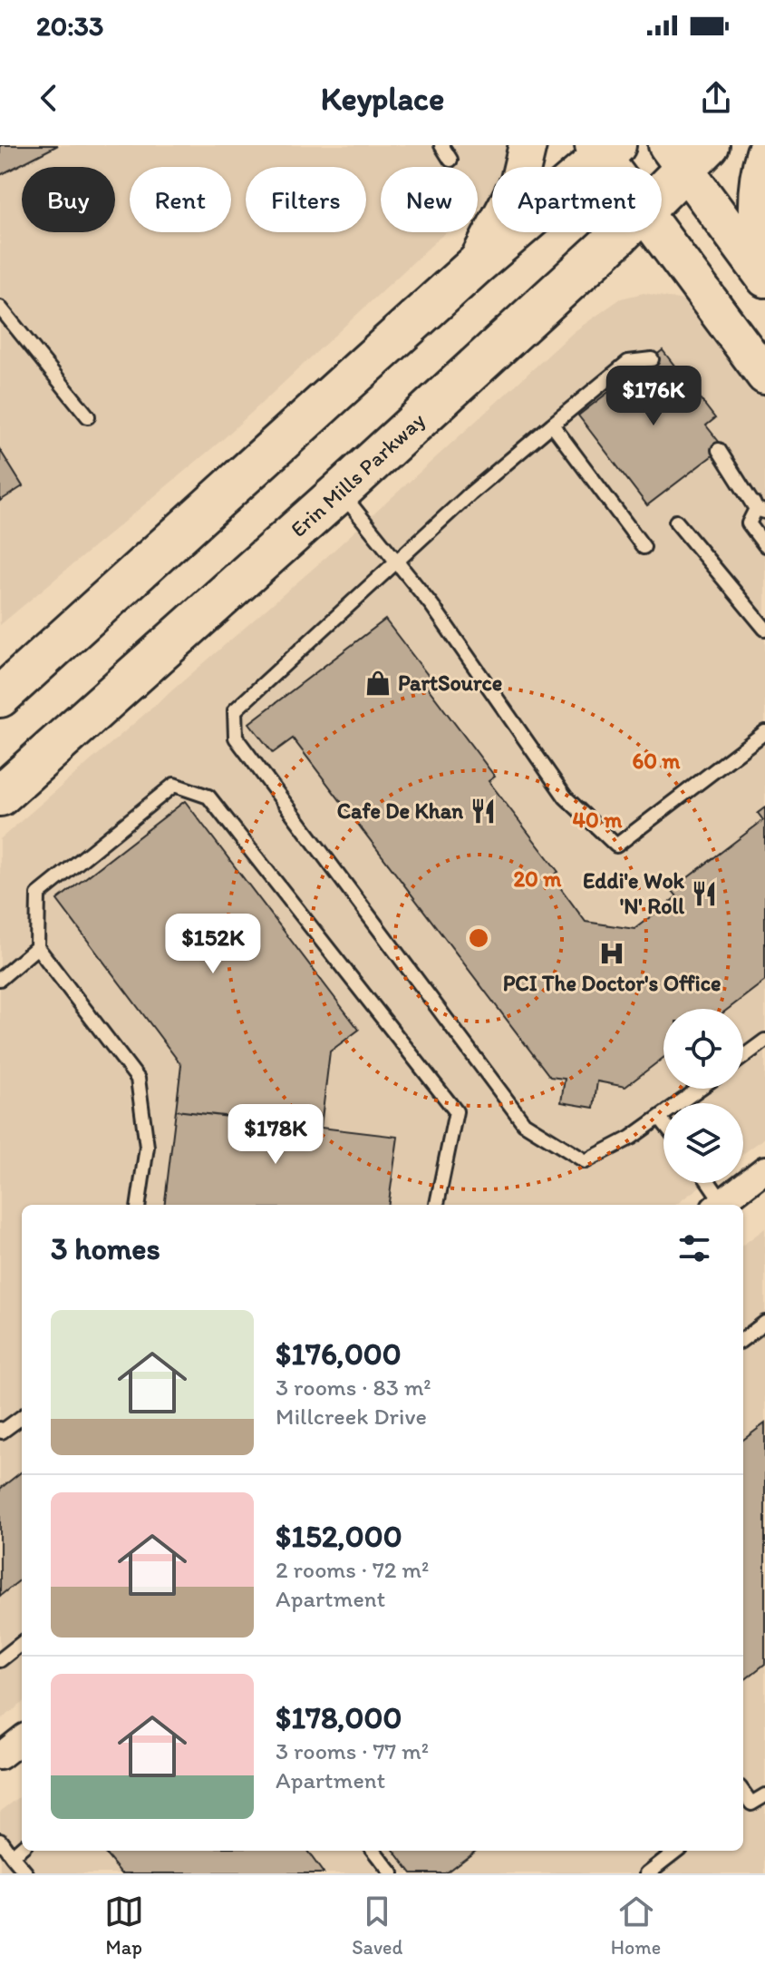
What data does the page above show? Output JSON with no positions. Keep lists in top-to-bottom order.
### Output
{
  "streets": {
    "main road": ["Erin Mills Parkway"]
  },
  "places": {
    "shop": ["PartSource"],
    "restaurant": ["Cafe De Khan", "Eddi'e Wok 'N' Roll"],
    "hospital": ["PCI The Doctor's Office"]
  },
  "page": {
    "status": "20:33",
    "header": "Keyplace",
    "chip": [
      "Buy",
      "Rent",
      "Filters",
      "New",
      "Apartment"
    ],
    "price": ["$176K", "$152K", "$178K"],
    "heading": "3 homes",
    "list": [
      {
        "name": "$176,000",
        "note": "3 rooms · 83 m² · Millcreek Drive"
      },
      {
        "name": "$152,000",
        "note": "2 rooms · 72 m² · Apartment"
      },
      {
        "name": "$178,000",
        "note": "3 rooms · 77 m² · Apartment"
      }
    ],
    "tabs": ["Map", "Saved", "Home"]
  },
  "rings": ["60 m", "40 m", "20 m"]
}
